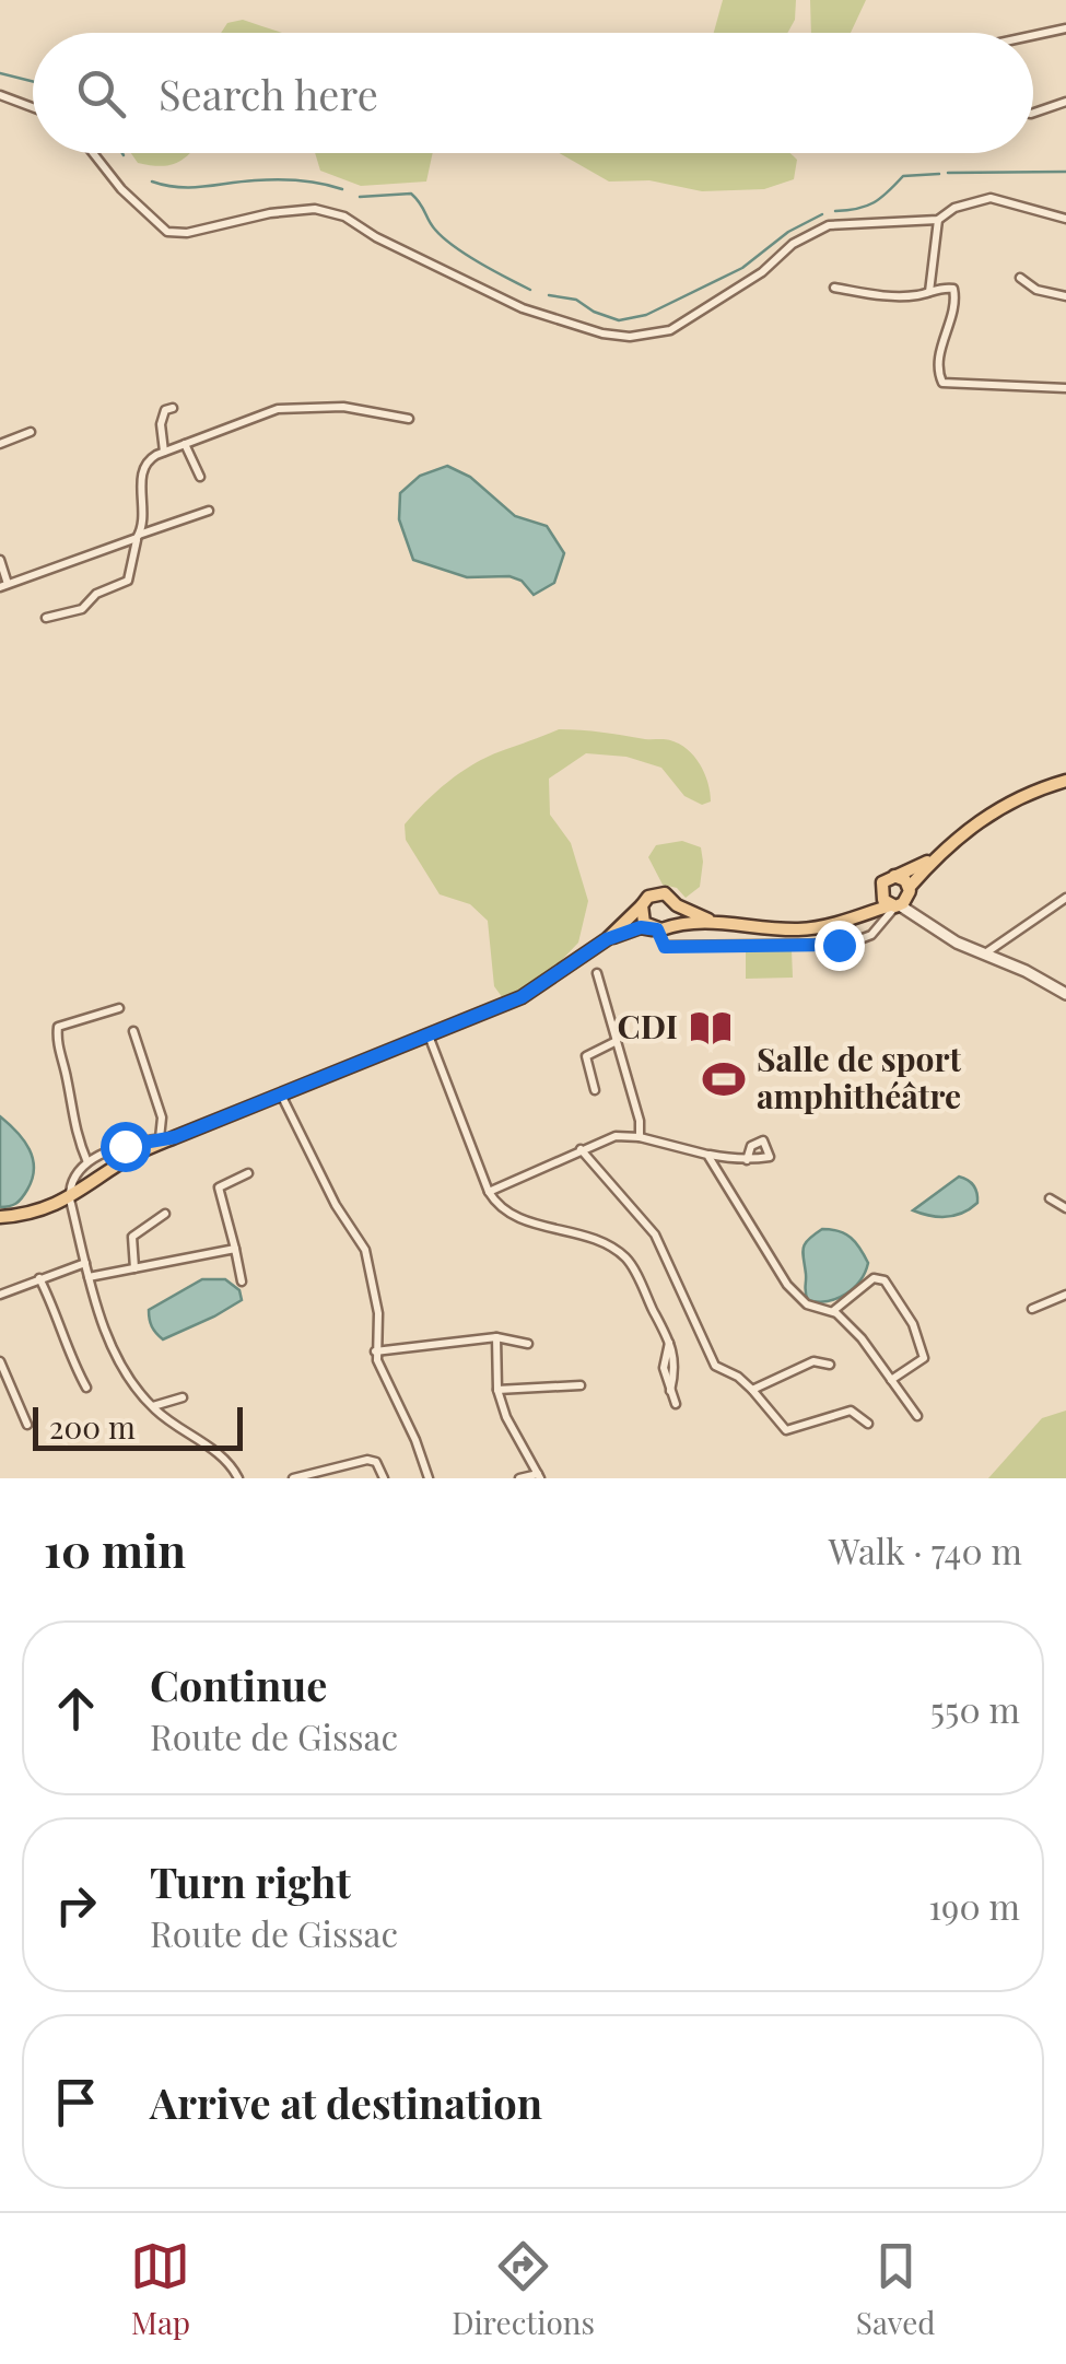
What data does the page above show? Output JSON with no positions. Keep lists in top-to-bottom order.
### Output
{
  "places": {
    "library": ["CDI"],
    "sports": ["Salle de sport amphithéâtre"]
  },
  "scale_bar": "200 m",
  "page": {
    "search": "Search here",
    "scale": "200 m",
    "heading": ["10 min", "Walk · 740 m"],
    "list": [
      ["Continue", "Route de Gissac", "550 m"],
      ["Turn right", "Route de Gissac", "190 m"],
      "Arrive at destination"
    ],
    "nav": ["Map", "Directions", "Saved"]
  }
}
